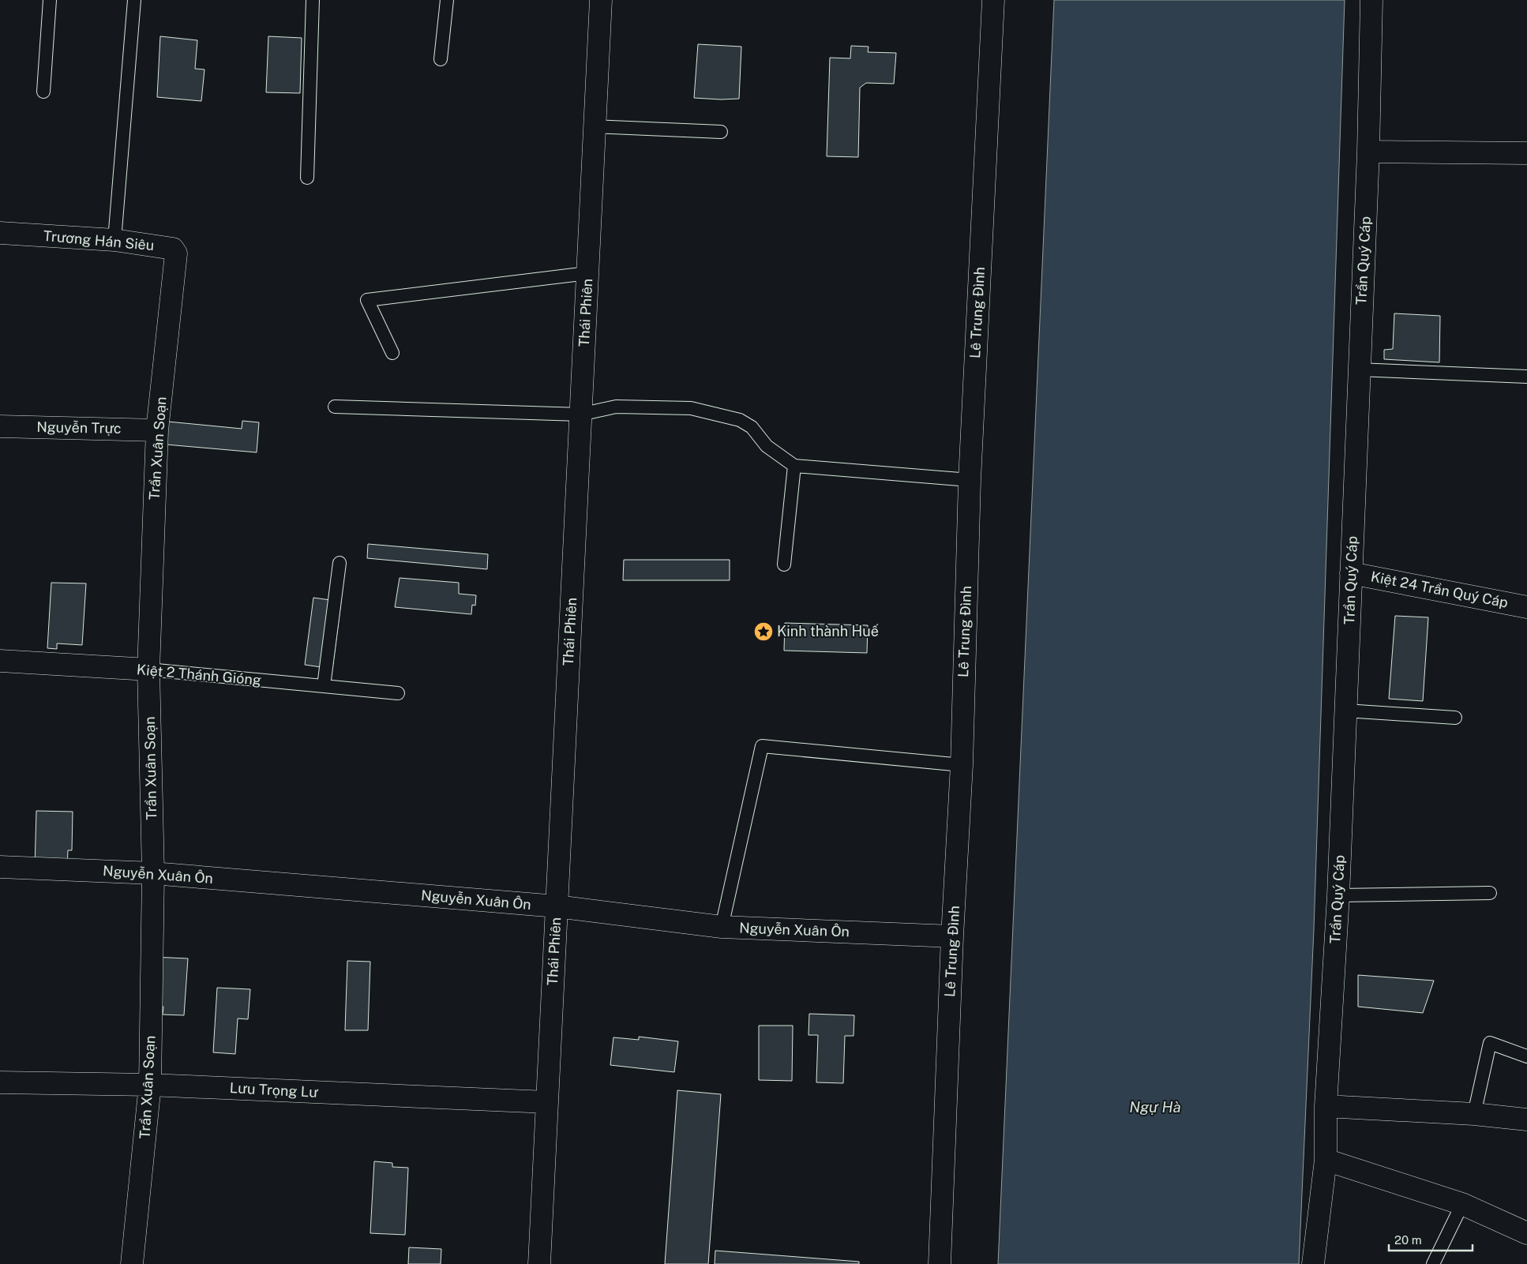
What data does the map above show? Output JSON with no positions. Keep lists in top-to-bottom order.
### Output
{
  "streets": {
    "street": [
      "Trương Hán Siêu",
      "Trần Quý Cáp",
      "Thái Phiên",
      "Lê Trung Đình",
      "Nguyễn Trực",
      "Trần Xuân Soạn",
      "Kiệt 24 Trần Quý Cáp",
      "Kiệt 2 Thánh Gióng",
      "Nguyễn Xuân Ôn",
      "Lưu Trọng Lư"
    ]
  },
  "crossings": [
    ["Trương Hán Siêu", "Trần Xuân Soạn"],
    ["Trần Quý Cáp", "Kiệt 24 Trần Quý Cáp"],
    ["Thái Phiên", "Nguyễn Xuân Ôn"],
    ["Thái Phiên", "Lưu Trọng Lư"],
    ["Lê Trung Đình", "Nguyễn Xuân Ôn"],
    ["Nguyễn Trực", "Trần Xuân Soạn"],
    ["Trần Xuân Soạn", "Kiệt 2 Thánh Gióng"],
    ["Trần Xuân Soạn", "Nguyễn Xuân Ôn"],
    ["Trần Xuân Soạn", "Lưu Trọng Lư"]
  ],
  "water": ["Ngự Hà"],
  "places": {
    "place": ["Kinh thành Huế"]
  },
  "scale_bar": "20 m"
}
